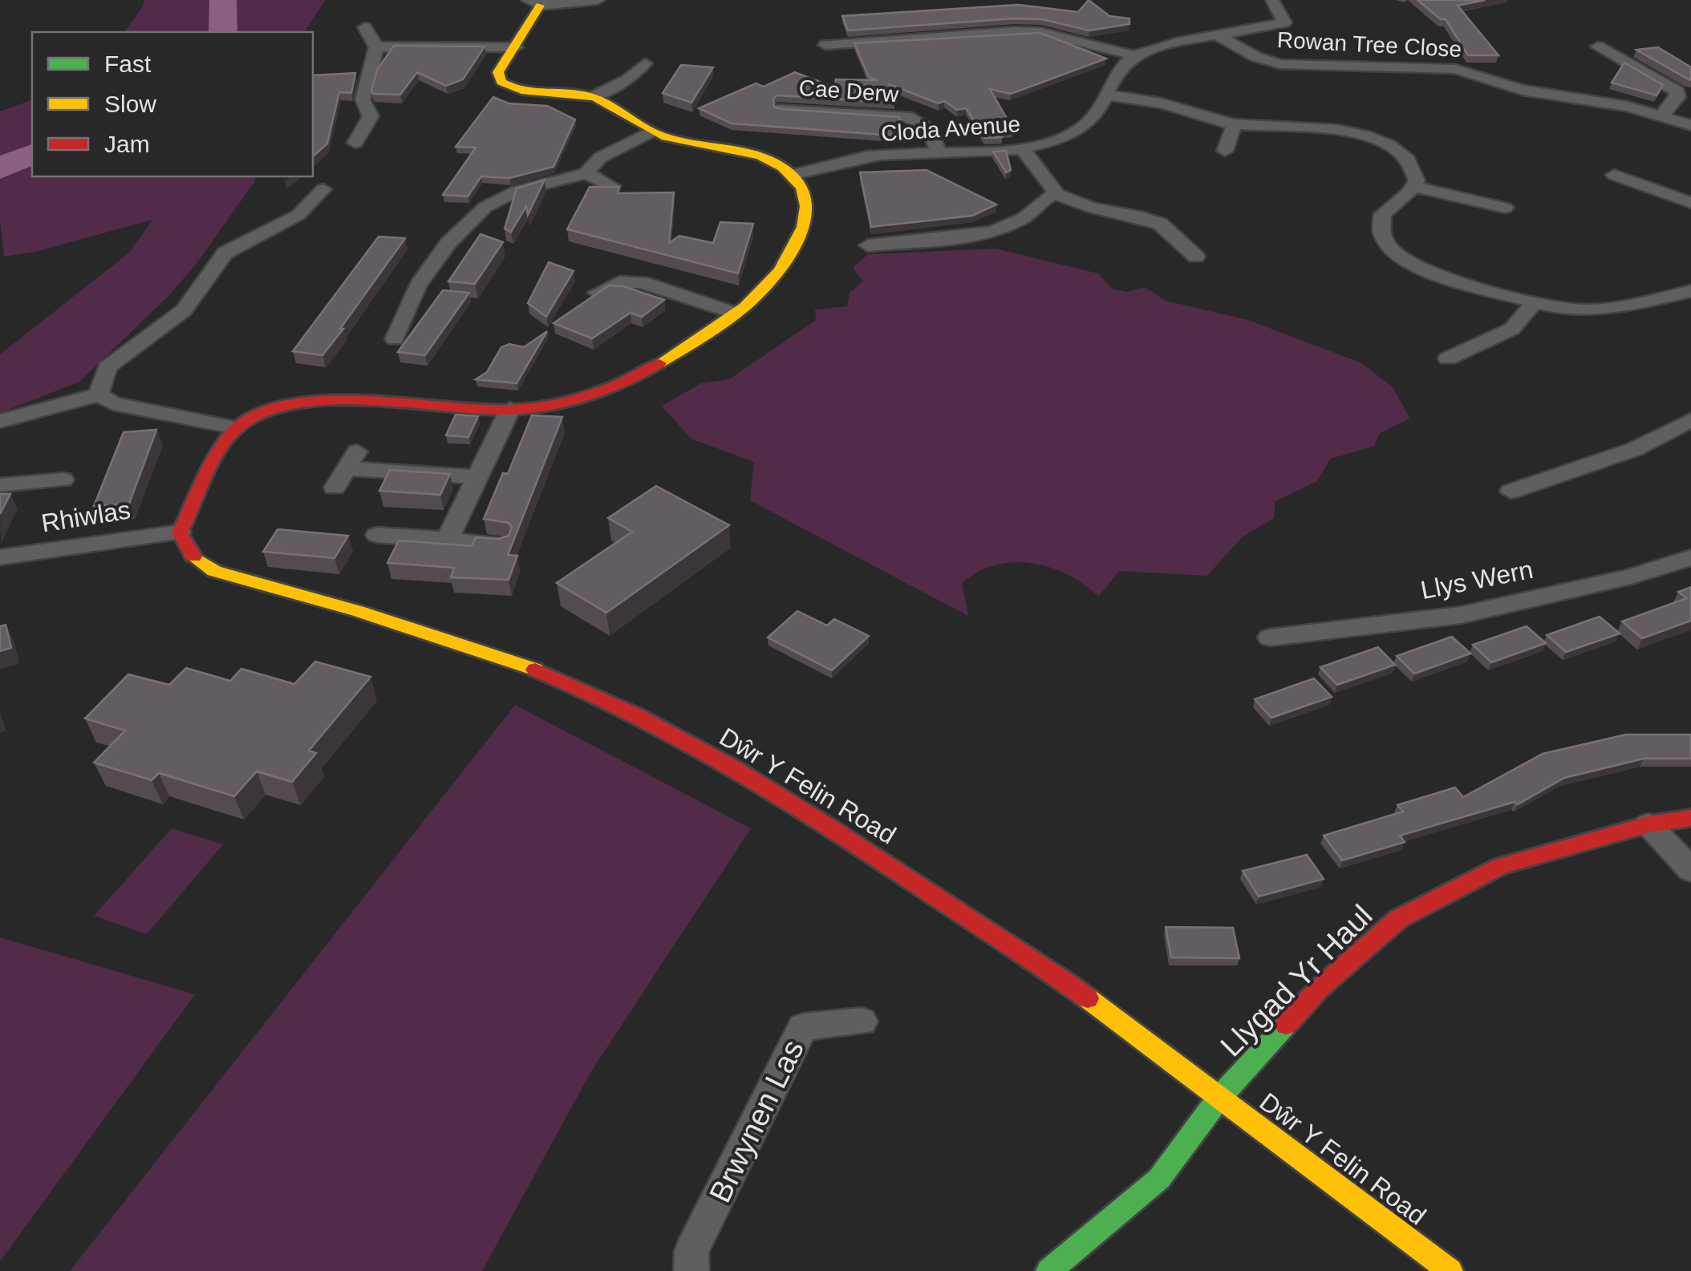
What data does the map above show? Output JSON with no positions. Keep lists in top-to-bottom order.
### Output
{
  "streets": {
    "street": [
      "Rowan Tree Close",
      "Cae Derw",
      "Cloda Avenue",
      "Rhiwlas",
      "Llys Wern",
      "Dŵr Y Felin Road",
      "Llygad Yr Haul",
      "Brwynen Las"
    ]
  },
  "crossings": [
    ["Cae Derw", "Cloda Avenue"],
    ["Rhiwlas", "Dŵr Y Felin Road"],
    ["Dŵr Y Felin Road", "Llygad Yr Haul"]
  ],
  "legend": ["Fast", "Slow", "Jam"]
}
